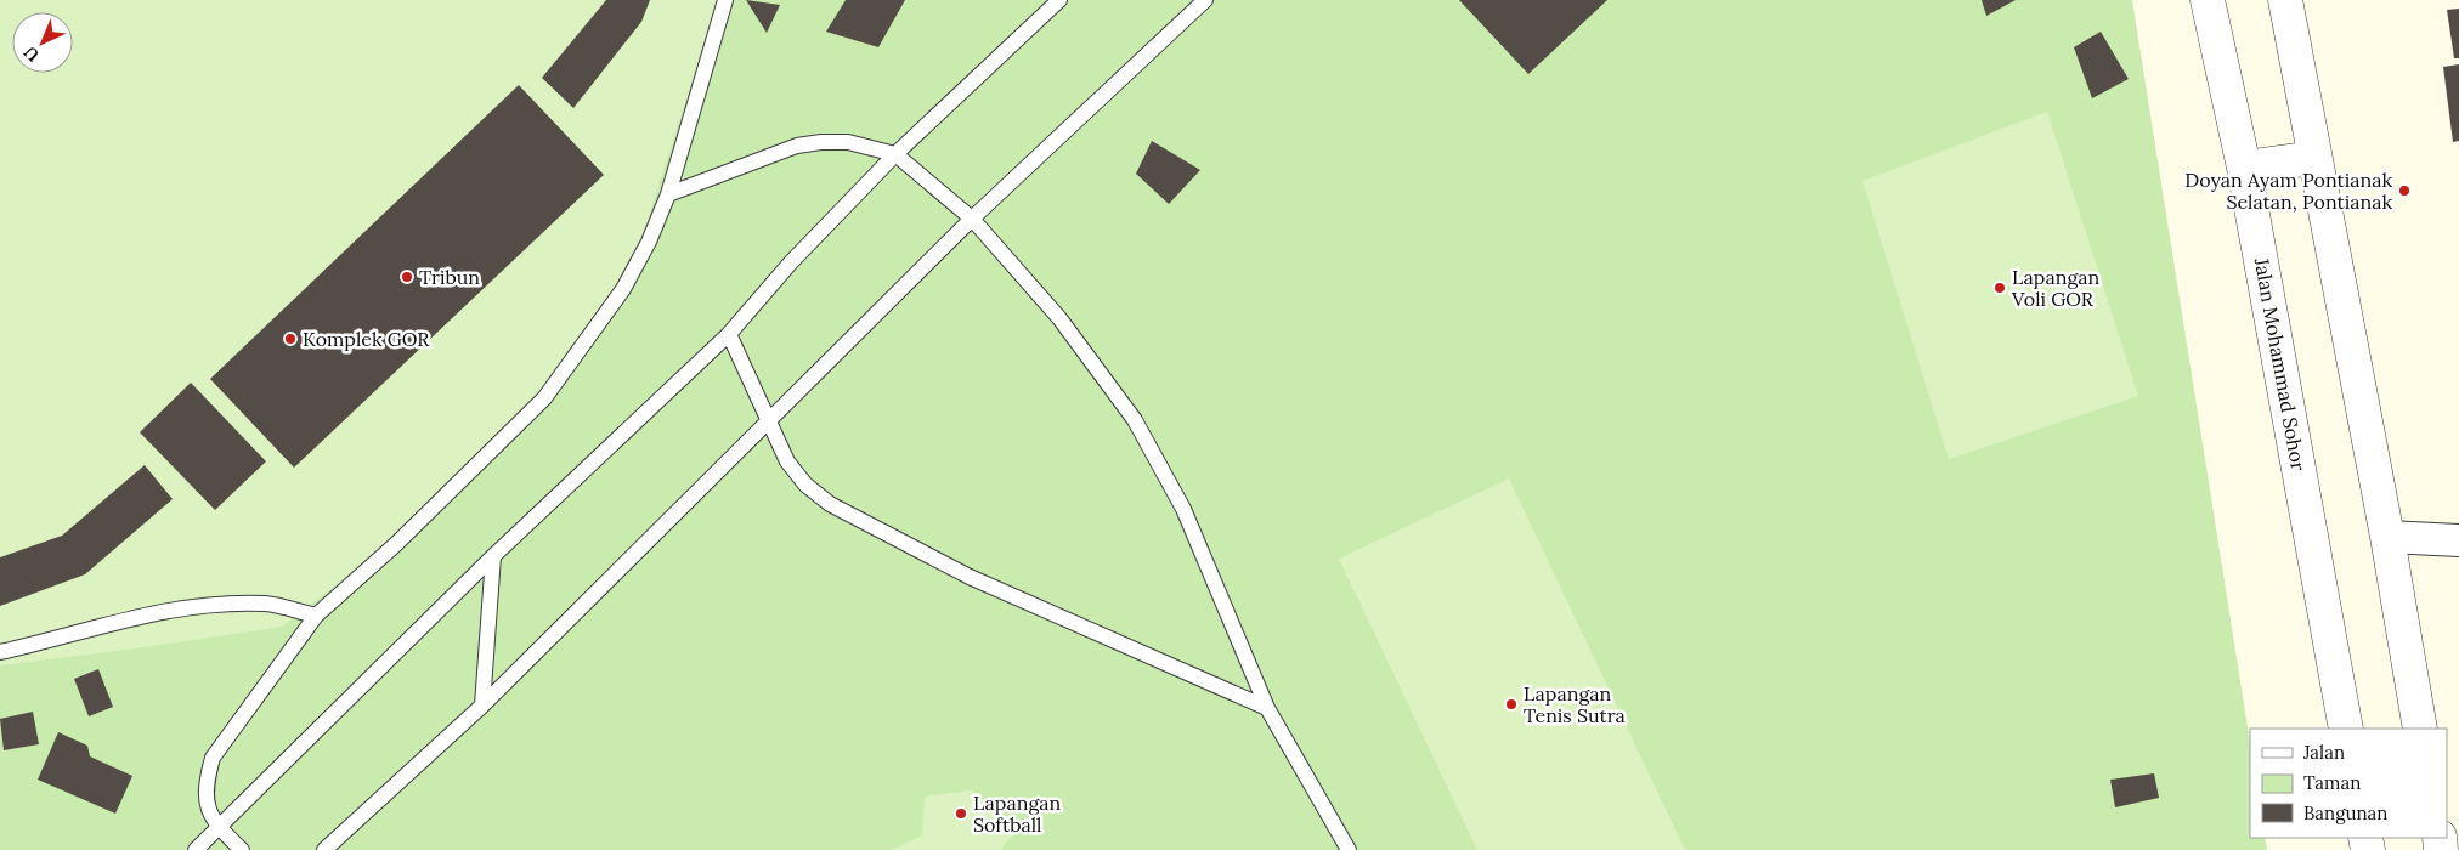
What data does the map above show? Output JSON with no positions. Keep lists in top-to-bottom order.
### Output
{
  "streets": {
    "street": ["Jalan Mohammad Sohor"]
  },
  "places": [
    "Doyan Ayam Pontianak Selatan, Pontianak",
    "Tribun",
    "Lapangan Voli GOR",
    "Komplek GOR",
    "Lapangan Tenis Sutra",
    "Lapangan Softball"
  ],
  "legend": ["Jalan", "Taman", "Bangunan"],
  "north": "bottom left"
}
